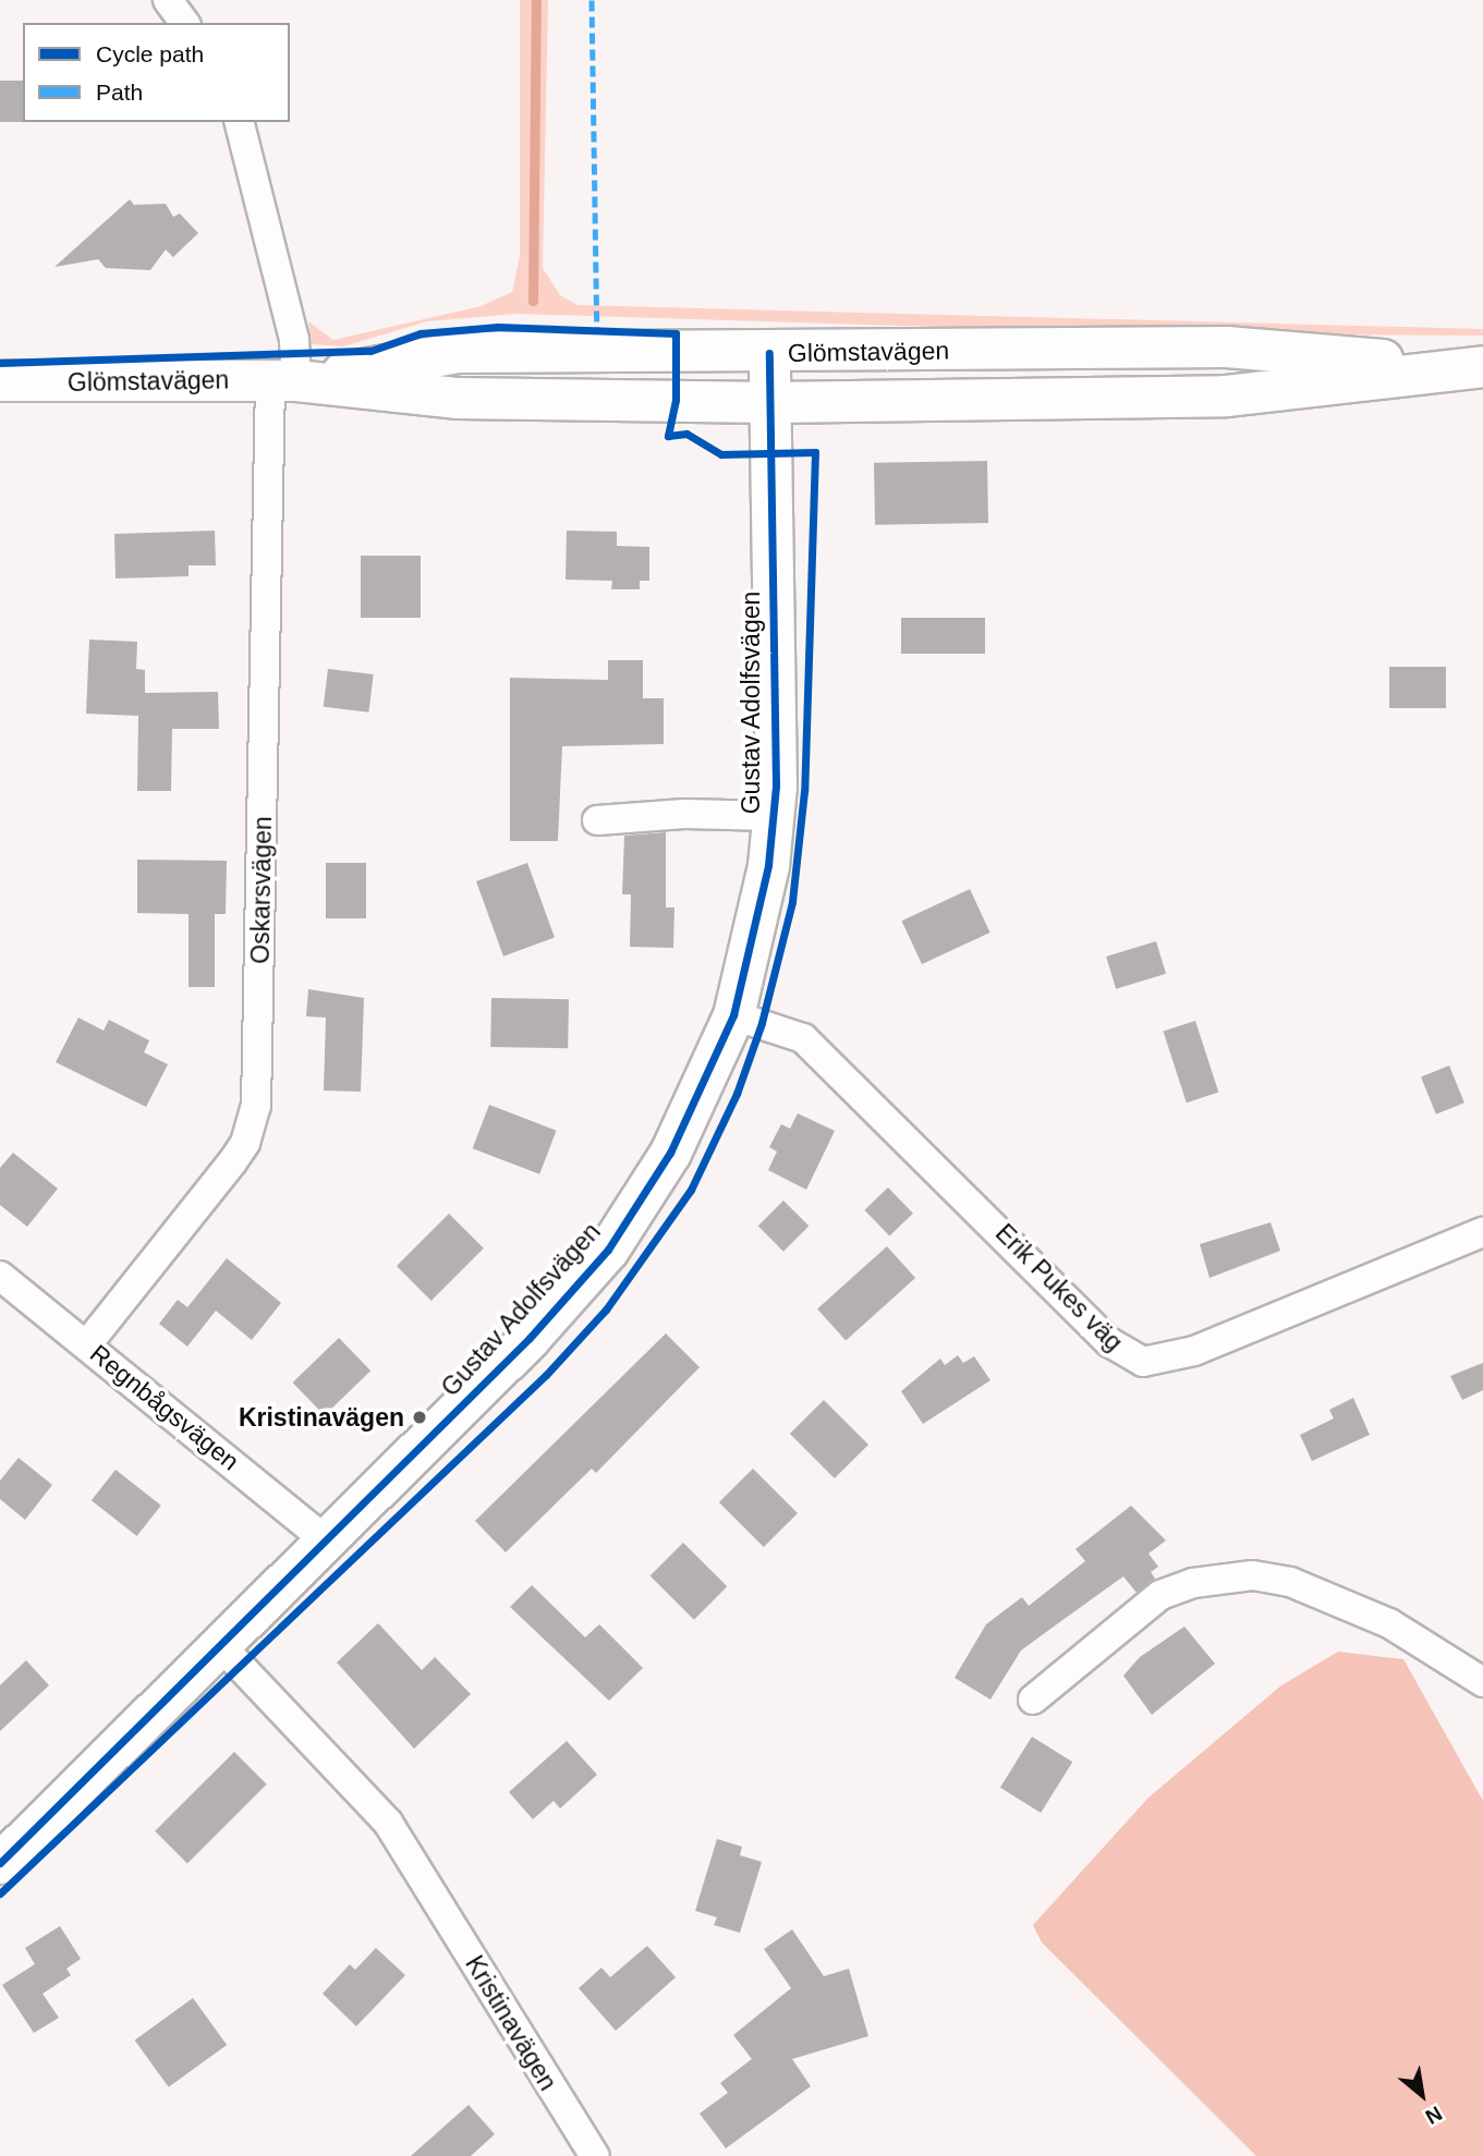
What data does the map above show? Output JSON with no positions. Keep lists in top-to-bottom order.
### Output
{
  "streets": {
    "main road": ["Glömstavägen", "Gustav Adolfsvägen"],
    "street": [
      "Oskarsvägen",
      "Erik Pukes väg",
      "Regnbågsvägen",
      "Kristinavägen"
    ]
  },
  "crossings": [
    ["Glömstavägen", "Gustav Adolfsvägen"],
    ["Glömstavägen", "Oskarsvägen"],
    ["Gustav Adolfsvägen", "Erik Pukes väg"],
    ["Gustav Adolfsvägen", "Regnbågsvägen"],
    ["Gustav Adolfsvägen", "Kristinavägen"],
    ["Oskarsvägen", "Regnbågsvägen"]
  ],
  "places": ["Kristinavägen"],
  "legend": ["Cycle path", "Path"],
  "north": "bottom right"
}
